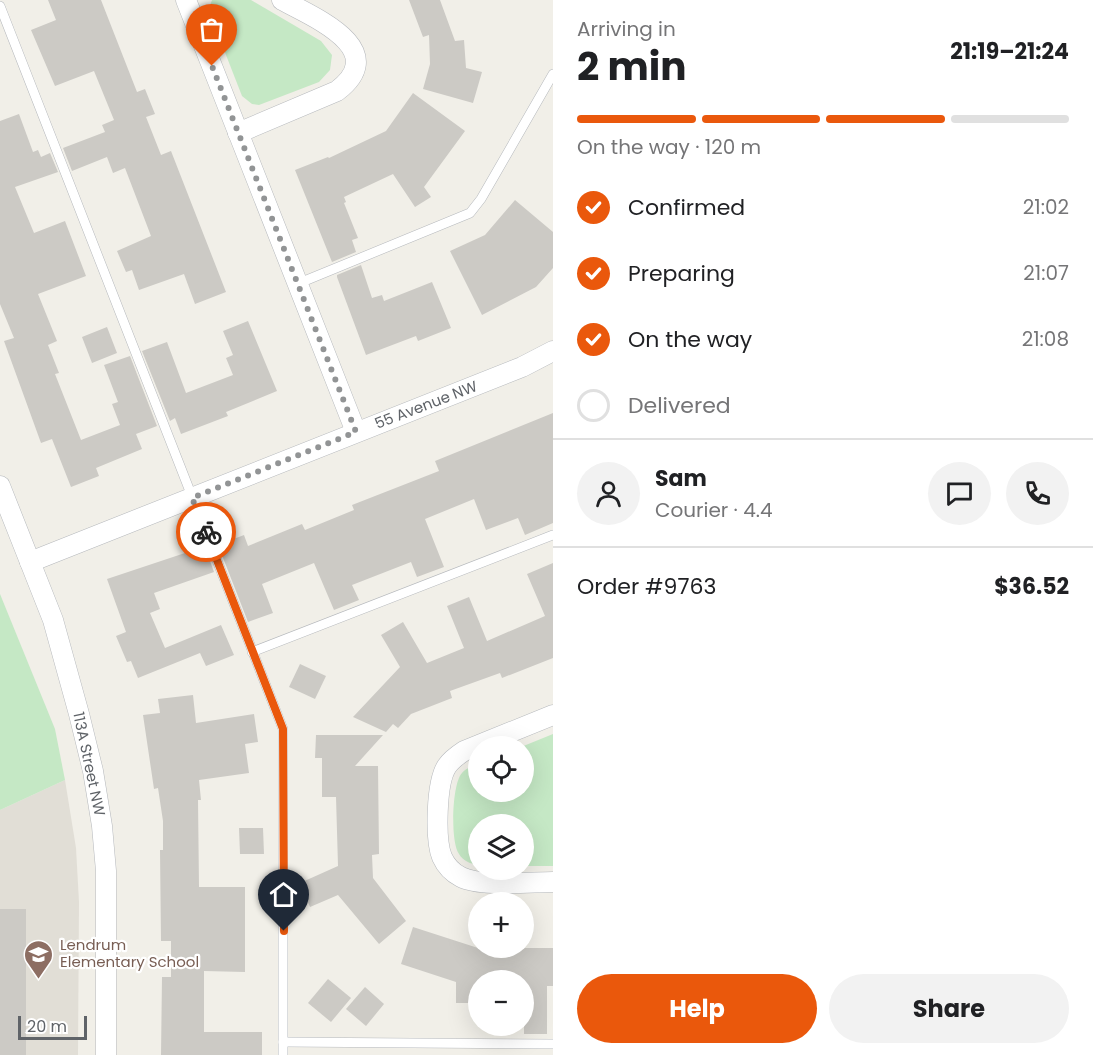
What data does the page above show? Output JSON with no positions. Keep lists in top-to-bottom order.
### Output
{
  "streets": {
    "street": ["55 Avenue NW", "113A Street NW"]
  },
  "crossings": [
    ["55 Avenue NW", "113A Street NW"]
  ],
  "places": {
    "school or university": ["Lendrum Elementary School"]
  },
  "scale_bar": "20 m",
  "page": {
    "heading": ["2 min", "Arriving in", "21:19–21:24"],
    "panel": [
      "Sam",
      "Courier · 4.4",
      "Order #9763",
      "$36.52"
    ],
    "bar": "On the way · 120 m",
    "list": [
      ["Confirmed", "21:02"],
      ["Preparing", "21:07"],
      ["On the way", "21:08"],
      "Delivered"
    ],
    "map_buttons": ["+", "−"],
    "buttons": ["Help", "Share"],
    "scale": "20 m"
  }
}
